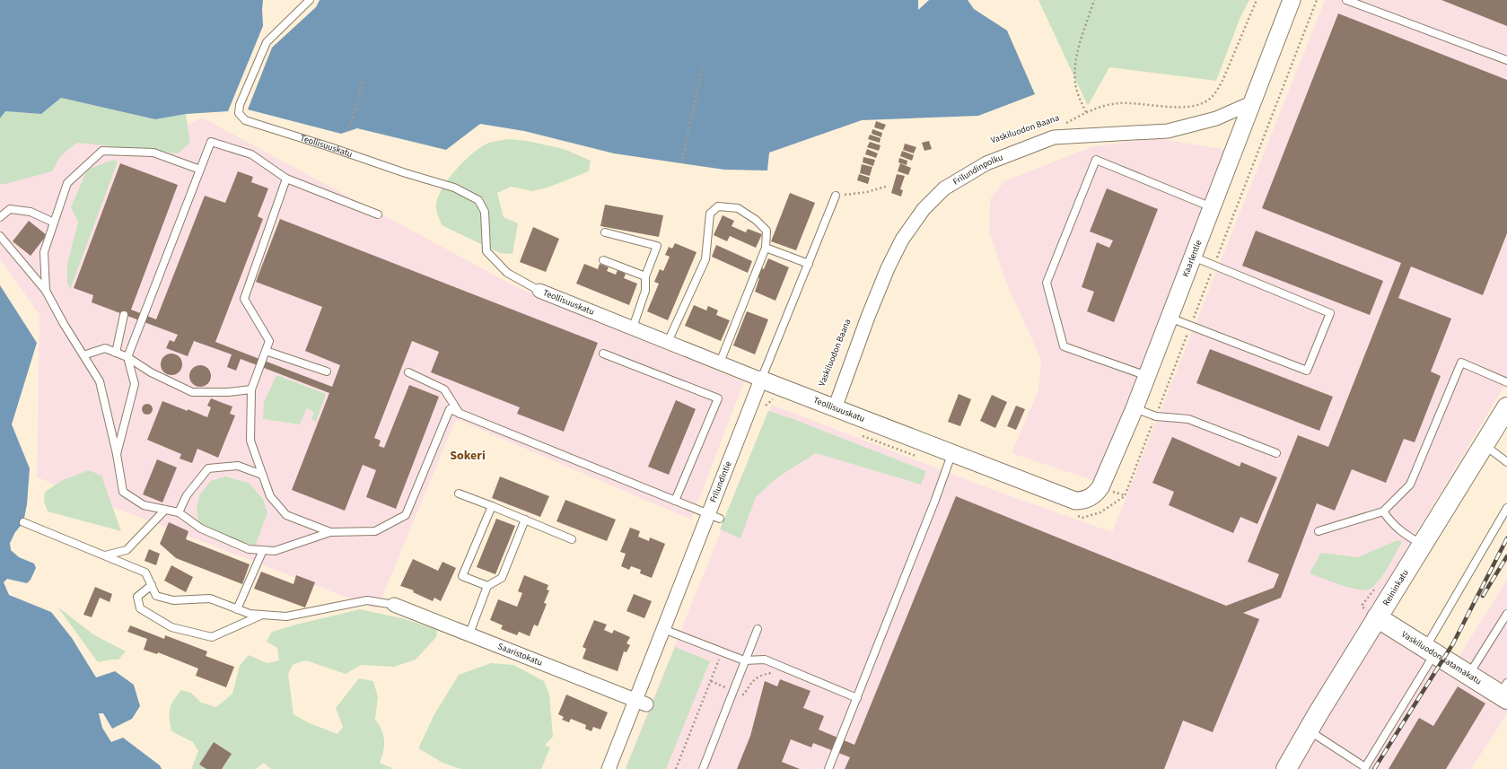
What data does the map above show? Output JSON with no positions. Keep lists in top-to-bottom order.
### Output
{
  "streets": {
    "main road": ["Reininkatu", "Vaskiluodon satamakatu"],
    "street": [
      "Teollisuuskatu",
      "Frilundinpolku",
      "Kaarlentie",
      "Frilundintie",
      "Saaristokatu"
    ],
    "path": ["Vaskiluodon Baana"]
  },
  "crossings": [
    ["Teollisuuskatu", "Frilundinpolku"],
    ["Teollisuuskatu", "Kaarlentie"],
    ["Teollisuuskatu", "Frilundintie"],
    ["Frilundinpolku", "Kaarlentie"],
    ["Frilundintie", "Saaristokatu"],
    ["Reininkatu", "Vaskiluodon satamakatu"]
  ],
  "districts": ["Sokeri"]
}
